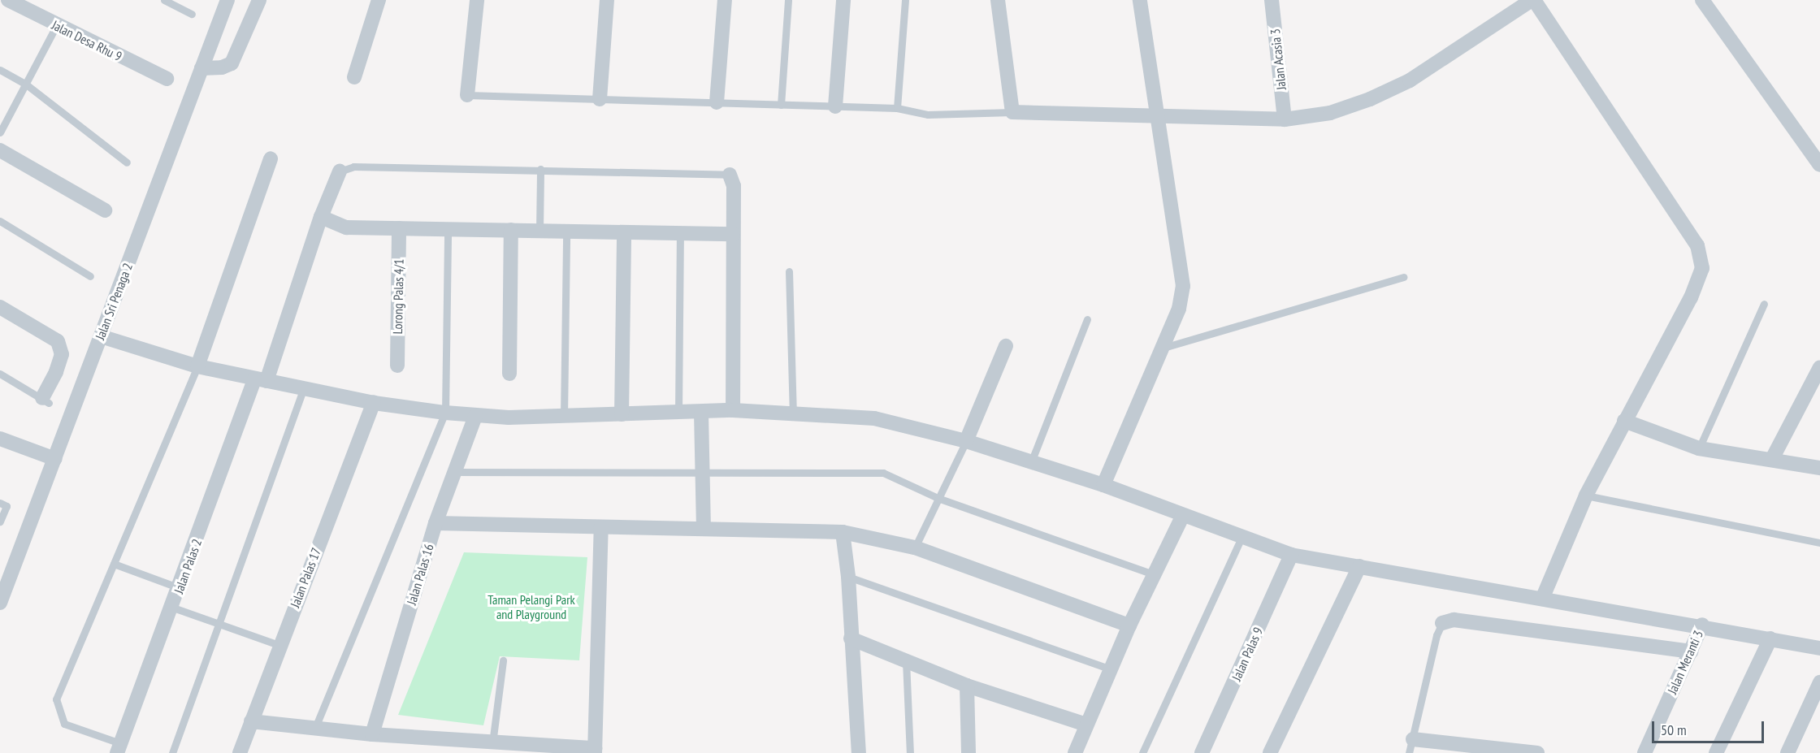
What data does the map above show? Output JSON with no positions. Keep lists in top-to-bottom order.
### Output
{
  "streets": {
    "street": [
      "Jalan Desa Rhu 9",
      "Jalan Acasia 3",
      "Lorong Palas 4/1",
      "Jalan Sri Penaga 2",
      "Jalan Palas 2",
      "Jalan Palas 16",
      "Jalan Palas 17",
      "Jalan Palas 9",
      "Jalan Meranti 3"
    ]
  },
  "parks": ["Taman Pelangi Park and Playground"],
  "scale_bar": "50 m"
}
